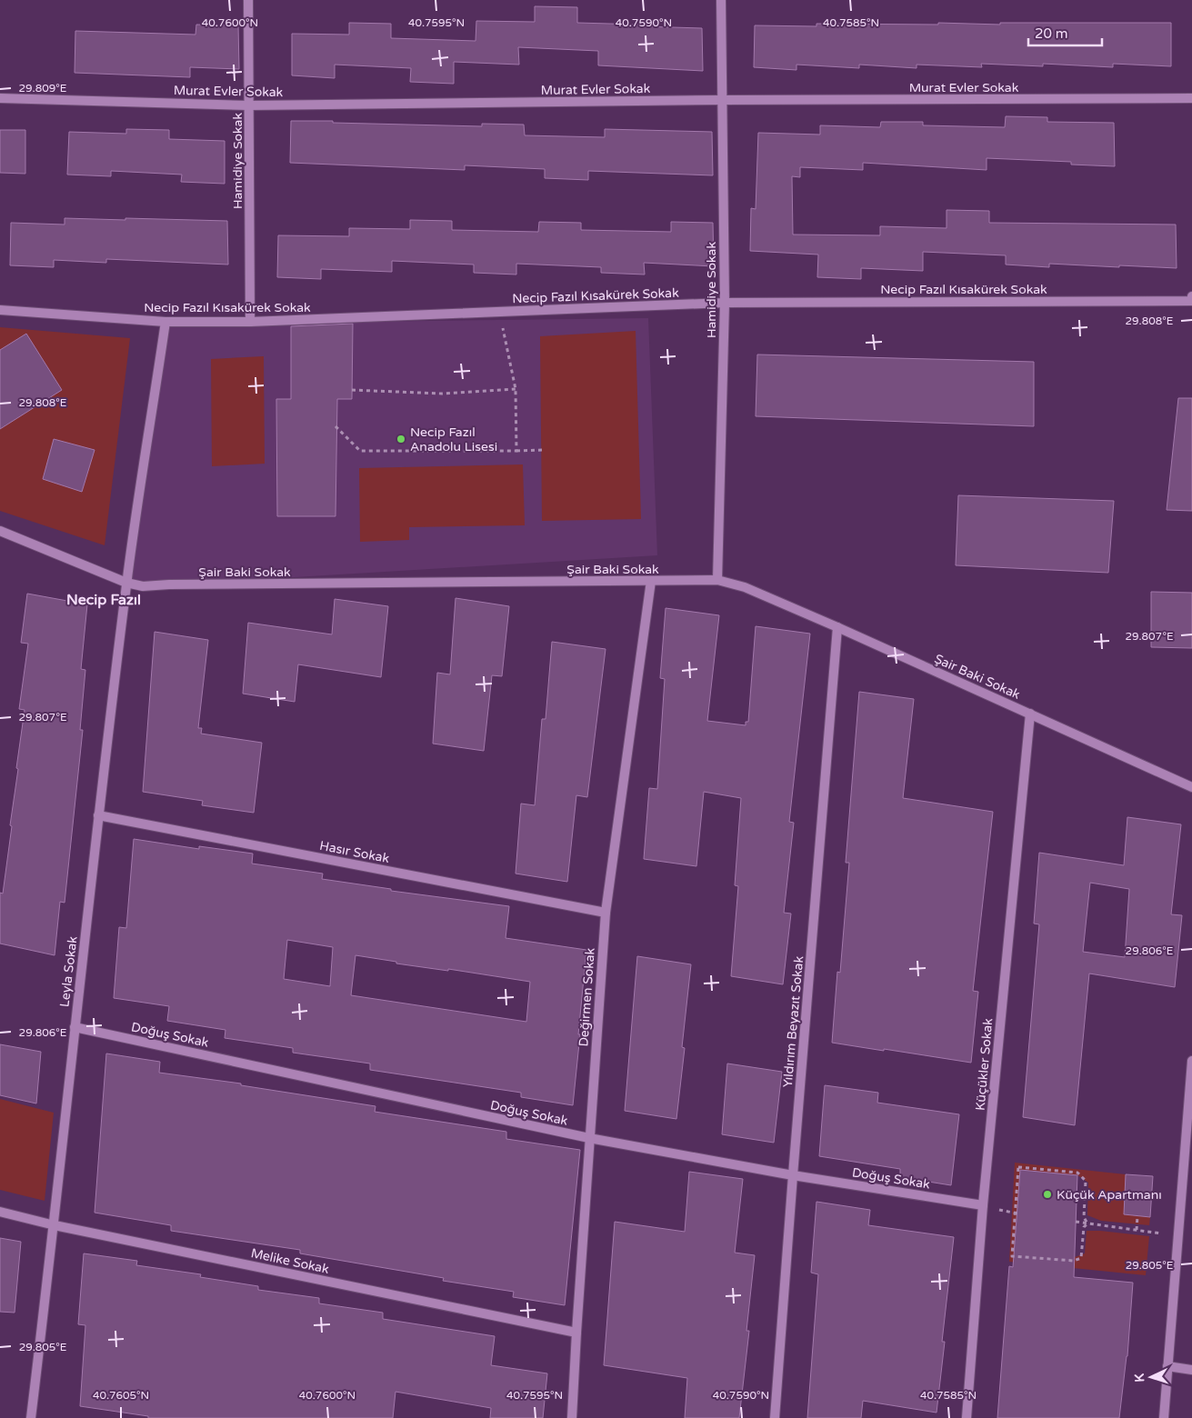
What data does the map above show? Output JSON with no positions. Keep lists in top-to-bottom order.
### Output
{
  "streets": {
    "street": [
      "Murat Evler Sokak",
      "Hamidiye Sokak",
      "Necip Fazıl Kısakürek Sokak",
      "Şair Baki Sokak",
      "Hasır Sokak",
      "Leyla Sokak",
      "Değirmen Sokak",
      "Yıldırım Beyazıt Sokak",
      "Doğuş Sokak",
      "Küçükler Sokak",
      "Melike Sokak"
    ]
  },
  "crossings": [
    ["Murat Evler Sokak", "Hamidiye Sokak"],
    ["Hamidiye Sokak", "Necip Fazıl Kısakürek Sokak"],
    ["Hamidiye Sokak", "Şair Baki Sokak"],
    ["Necip Fazıl Kısakürek Sokak", "Leyla Sokak"],
    ["Şair Baki Sokak", "Leyla Sokak"],
    ["Şair Baki Sokak", "Değirmen Sokak"],
    ["Şair Baki Sokak", "Yıldırım Beyazıt Sokak"],
    ["Şair Baki Sokak", "Küçükler Sokak"],
    ["Hasır Sokak", "Leyla Sokak"],
    ["Hasır Sokak", "Değirmen Sokak"],
    ["Leyla Sokak", "Doğuş Sokak"],
    ["Leyla Sokak", "Melike Sokak"],
    ["Değirmen Sokak", "Doğuş Sokak"],
    ["Değirmen Sokak", "Melike Sokak"],
    ["Yıldırım Beyazıt Sokak", "Doğuş Sokak"],
    ["Doğuş Sokak", "Küçükler Sokak"]
  ],
  "districts": ["Necip Fazıl"],
  "places": ["Necip Fazıl Anadolu Lisesi", "Küçük Apartmanı"],
  "scale_bar": "20 m",
  "north": "left",
  "coordinates": [
    "40.7600°N",
    "40.7595°N",
    "40.7590°N",
    "40.7585°N",
    "29.809°E",
    "29.808°E",
    "29.807°E",
    "29.806°E",
    "29.805°E",
    "40.7605°N"
  ]
}
